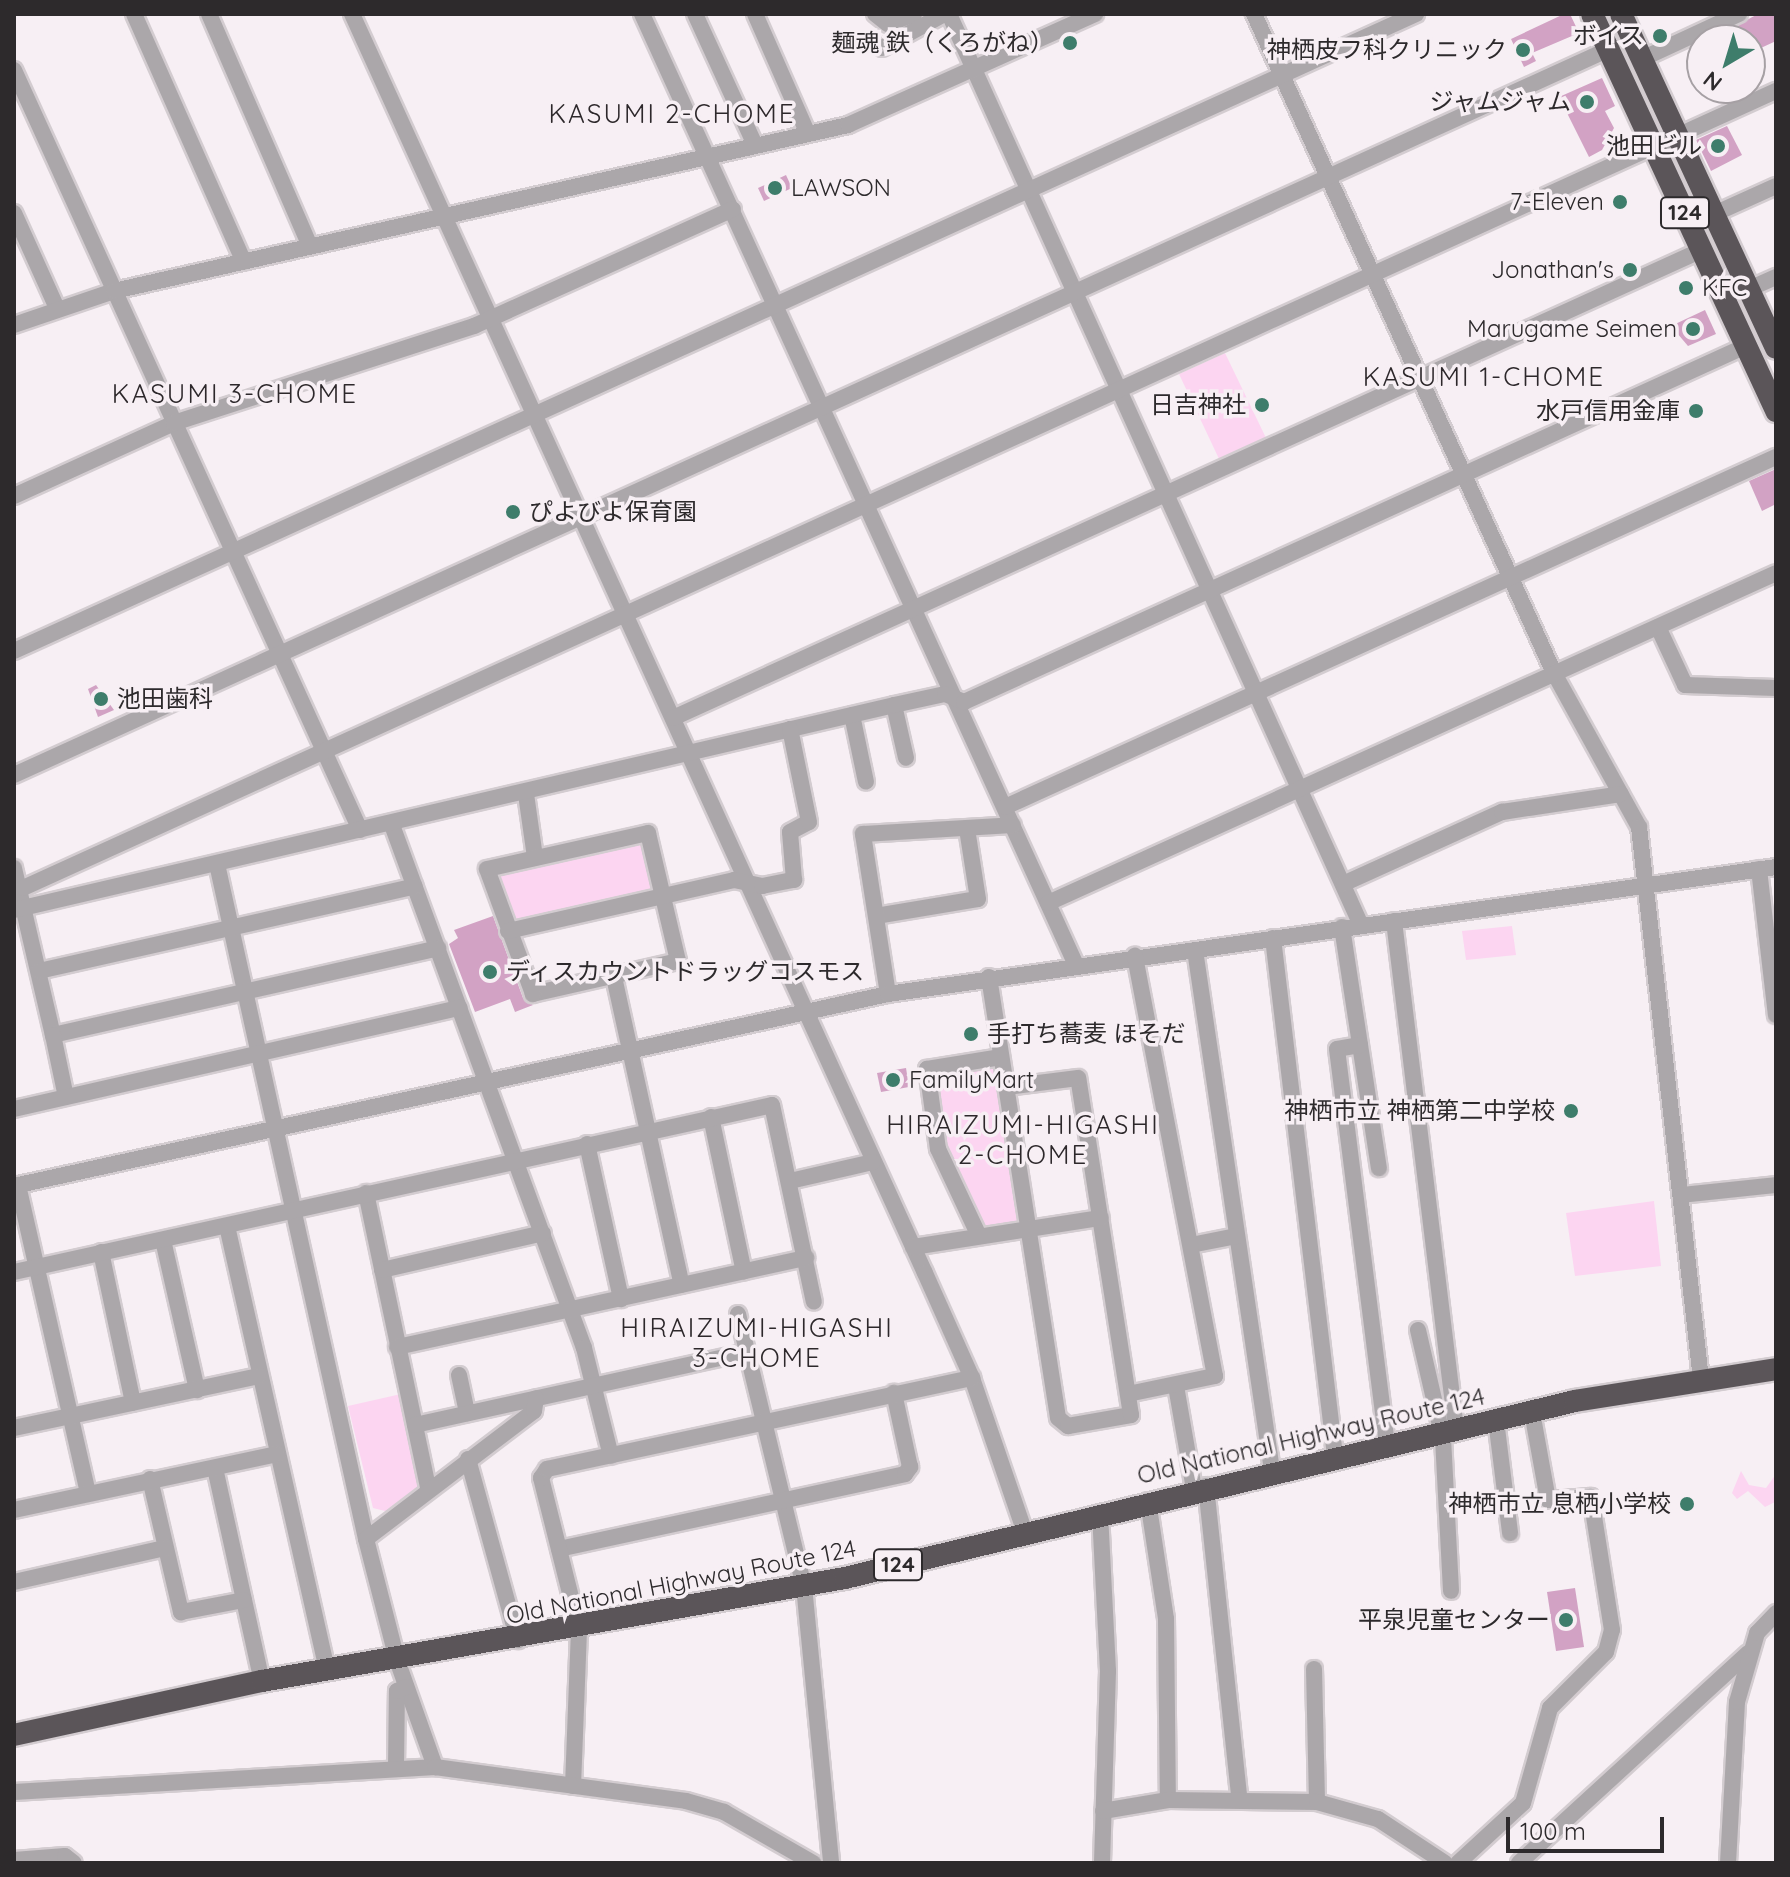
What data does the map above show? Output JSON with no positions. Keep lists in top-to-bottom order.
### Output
{
  "streets": {
    "highway": ["124", "Old National Highway Route 124"]
  },
  "districts": [
    "KASUMI 2-CHOME",
    "KASUMI 1-CHOME",
    "KASUMI 3-CHOME",
    "HIRAIZUMI-HIGASHI 2-CHOME",
    "HIRAIZUMI-HIGASHI 3-CHOME"
  ],
  "places": [
    "ボイス",
    "麺魂 鉄（くろがね）",
    "神栖皮フ科クリニック",
    "ジャムジャム",
    "池田ビル",
    "LAWSON",
    "7-Eleven",
    "Jonathan's",
    "KFC",
    "Marugame Seimen",
    "日吉神社",
    "水戸信用金庫",
    "ぴよびよ保育園",
    "池田歯科",
    "ディスカウントドラッグコスモス",
    "手打ち蕎麦 ほそだ",
    "FamilyMart",
    "神栖市立 神栖第二中学校",
    "神栖市立 息栖小学校",
    "平泉児童センター"
  ],
  "scale_bar": "100 m",
  "north": "bottom left"
}
